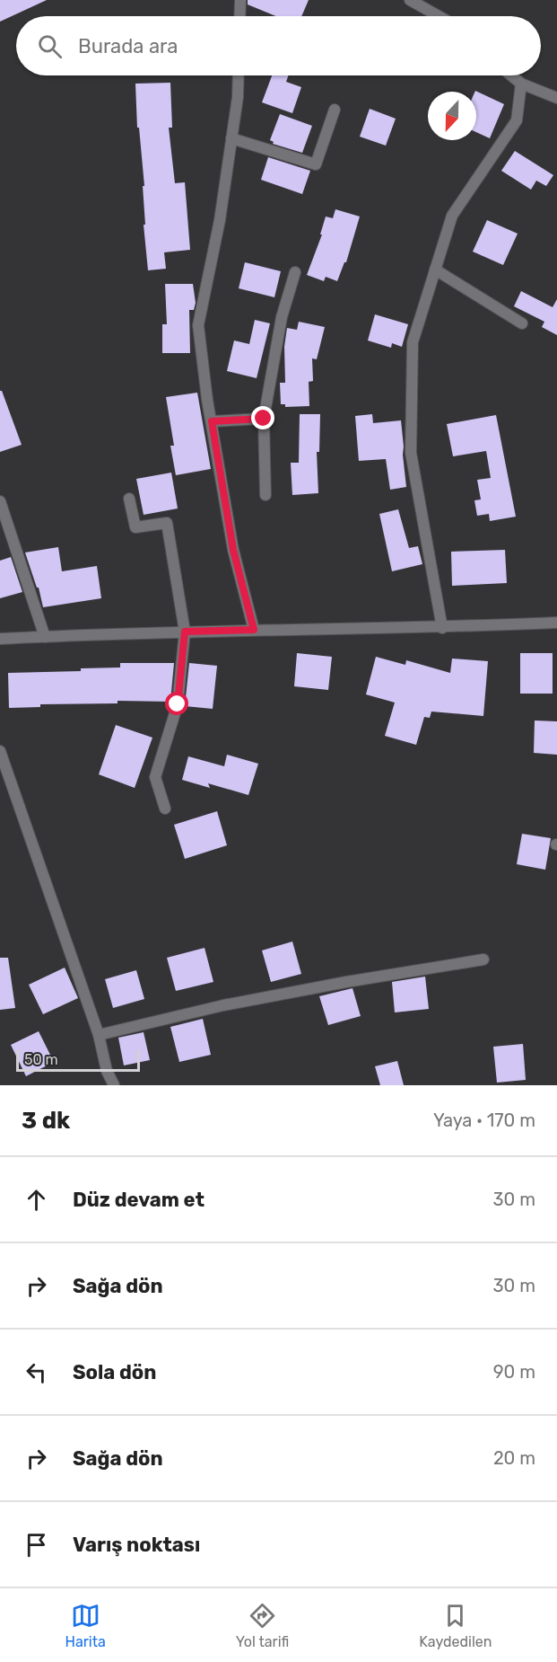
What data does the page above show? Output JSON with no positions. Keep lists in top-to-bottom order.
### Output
{
  "scale_bar": "50 m",
  "north": "bottom",
  "page": {
    "search": "Burada ara",
    "scale": "50 m",
    "heading": ["3 dk", "Yaya · 170 m"],
    "list": [
      ["Düz devam et", "30 m"],
      ["Sağa dön", "30 m"],
      ["Sola dön", "90 m"],
      ["Sağa dön", "20 m"],
      "Varış noktası"
    ],
    "nav": ["Harita", "Yol tarifi", "Kaydedilen"]
  }
}
